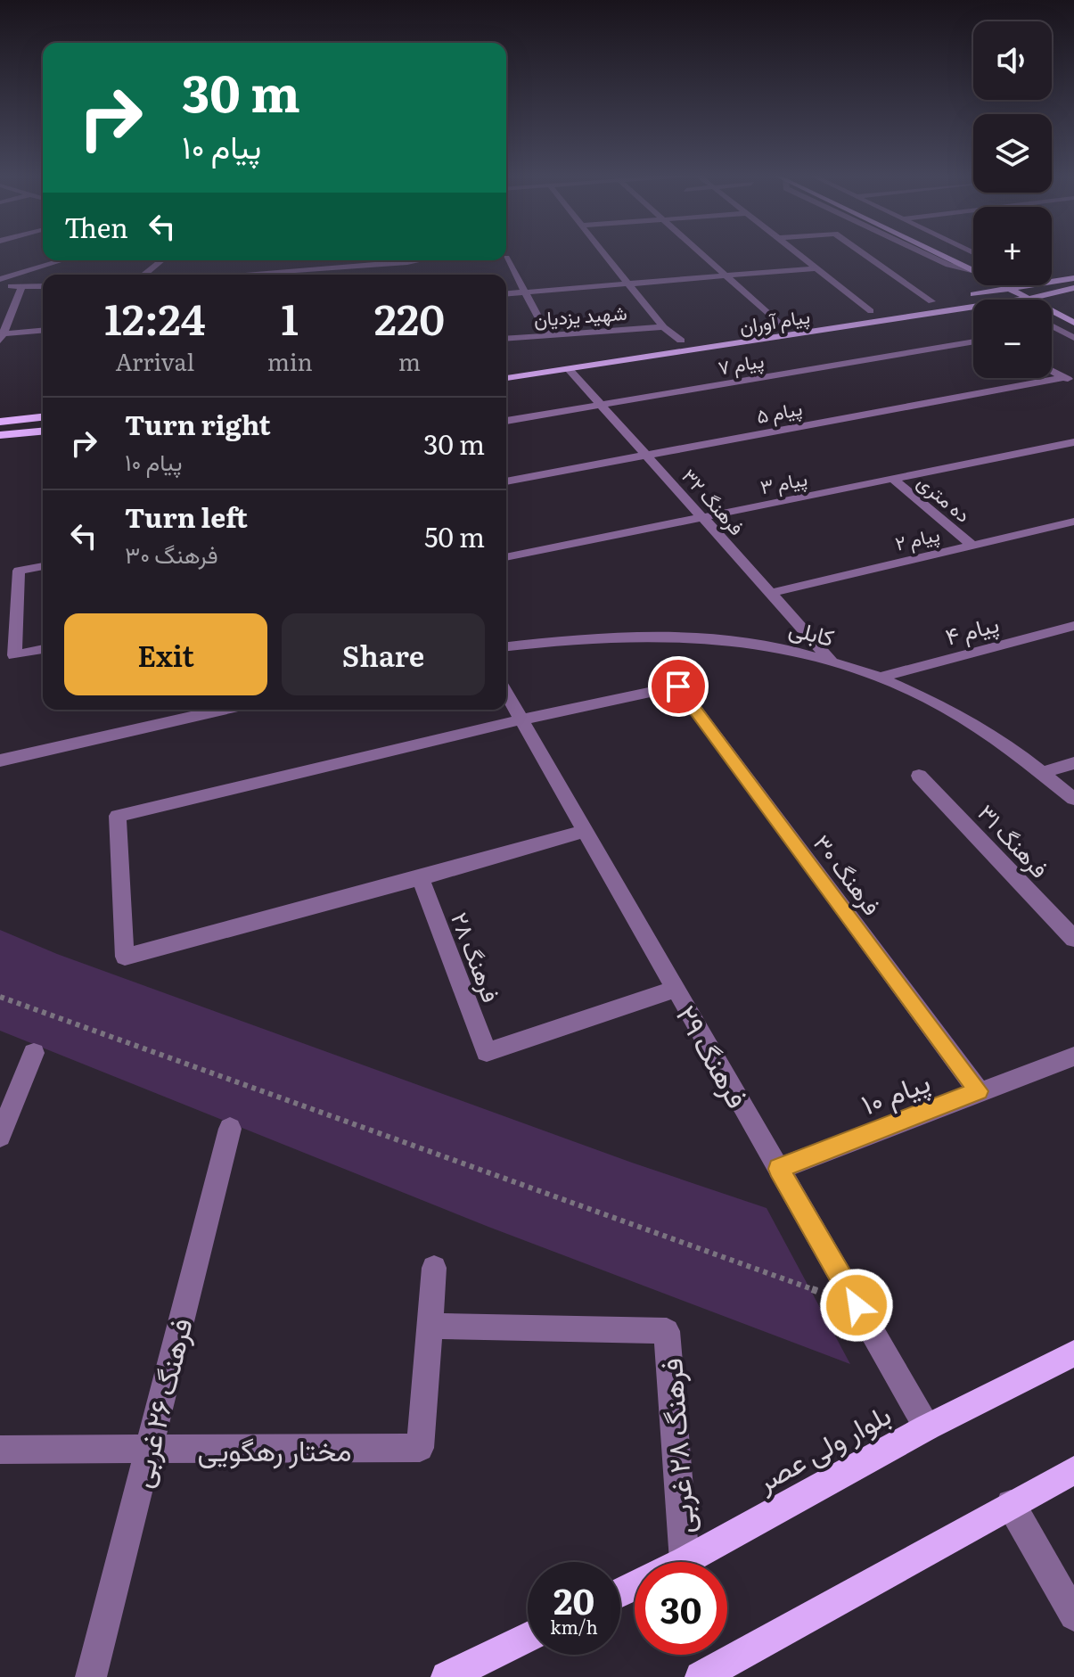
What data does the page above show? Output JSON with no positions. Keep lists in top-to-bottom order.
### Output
{
  "streets": {
    "main road": ["پیام آوران", "بلوار ولی عصر"],
    "street": [
      "شهید یزدیان",
      "پیام ۷",
      "پیام ۵",
      "پیام ۳",
      "ده متری",
      "فرهنگ ۳۲",
      "پیام ۲",
      "پیام ۴",
      "کابلی",
      "فرهنگ ۳۱",
      "فرهنگ ۳۰",
      "فرهنگ ۲۸",
      "فرهنگ ۲۹",
      "پیام ۱۰",
      "فرهنگ ۲۶ غربی",
      "فرهنگ ۲۸ غربی",
      "مختار رهگویی"
    ]
  },
  "crossings": [
    ["پیام آوران", "فرهنگ ۳۲"],
    ["پیام ۷", "فرهنگ ۳۲"],
    ["پیام ۵", "فرهنگ ۳۲"],
    ["پیام ۳", "ده متری"],
    ["پیام ۳", "فرهنگ ۳۲"],
    ["ده متری", "پیام ۲"],
    ["فرهنگ ۳۲", "پیام ۲"],
    ["فرهنگ ۳۲", "کابلی"],
    ["پیام ۴", "کابلی"],
    ["فرهنگ ۳۰", "فرهنگ ۲۹"],
    ["فرهنگ ۳۰", "پیام ۱۰"],
    ["فرهنگ ۲۸", "فرهنگ ۲۹"],
    ["فرهنگ ۲۹", "پیام ۱۰"],
    ["فرهنگ ۲۹", "بلوار ولی عصر"],
    ["فرهنگ ۲۶ غربی", "مختار رهگویی"],
    ["فرهنگ ۲۸ غربی", "بلوار ولی عصر"],
    ["فرهنگ ۲۸ غربی", "مختار رهگویی"]
  ],
  "page": {
    "map_buttons": ["+", "−"],
    "turn": ["30 m", "پیام ۱۰"],
    "then": "Then",
    "eta": [
      "12:24",
      "Arrival",
      "1",
      "min",
      "220",
      "m"
    ],
    "list": [
      {
        "name": "Turn right",
        "note": "پیام ۱۰",
        "value": "30 m"
      },
      {
        "name": "Turn left",
        "note": "فرهنگ ۳۰",
        "value": "50 m"
      }
    ],
    "buttons": ["Exit", "Share"],
    "speed": "20 km/h",
    "limit": "30"
  }
}
